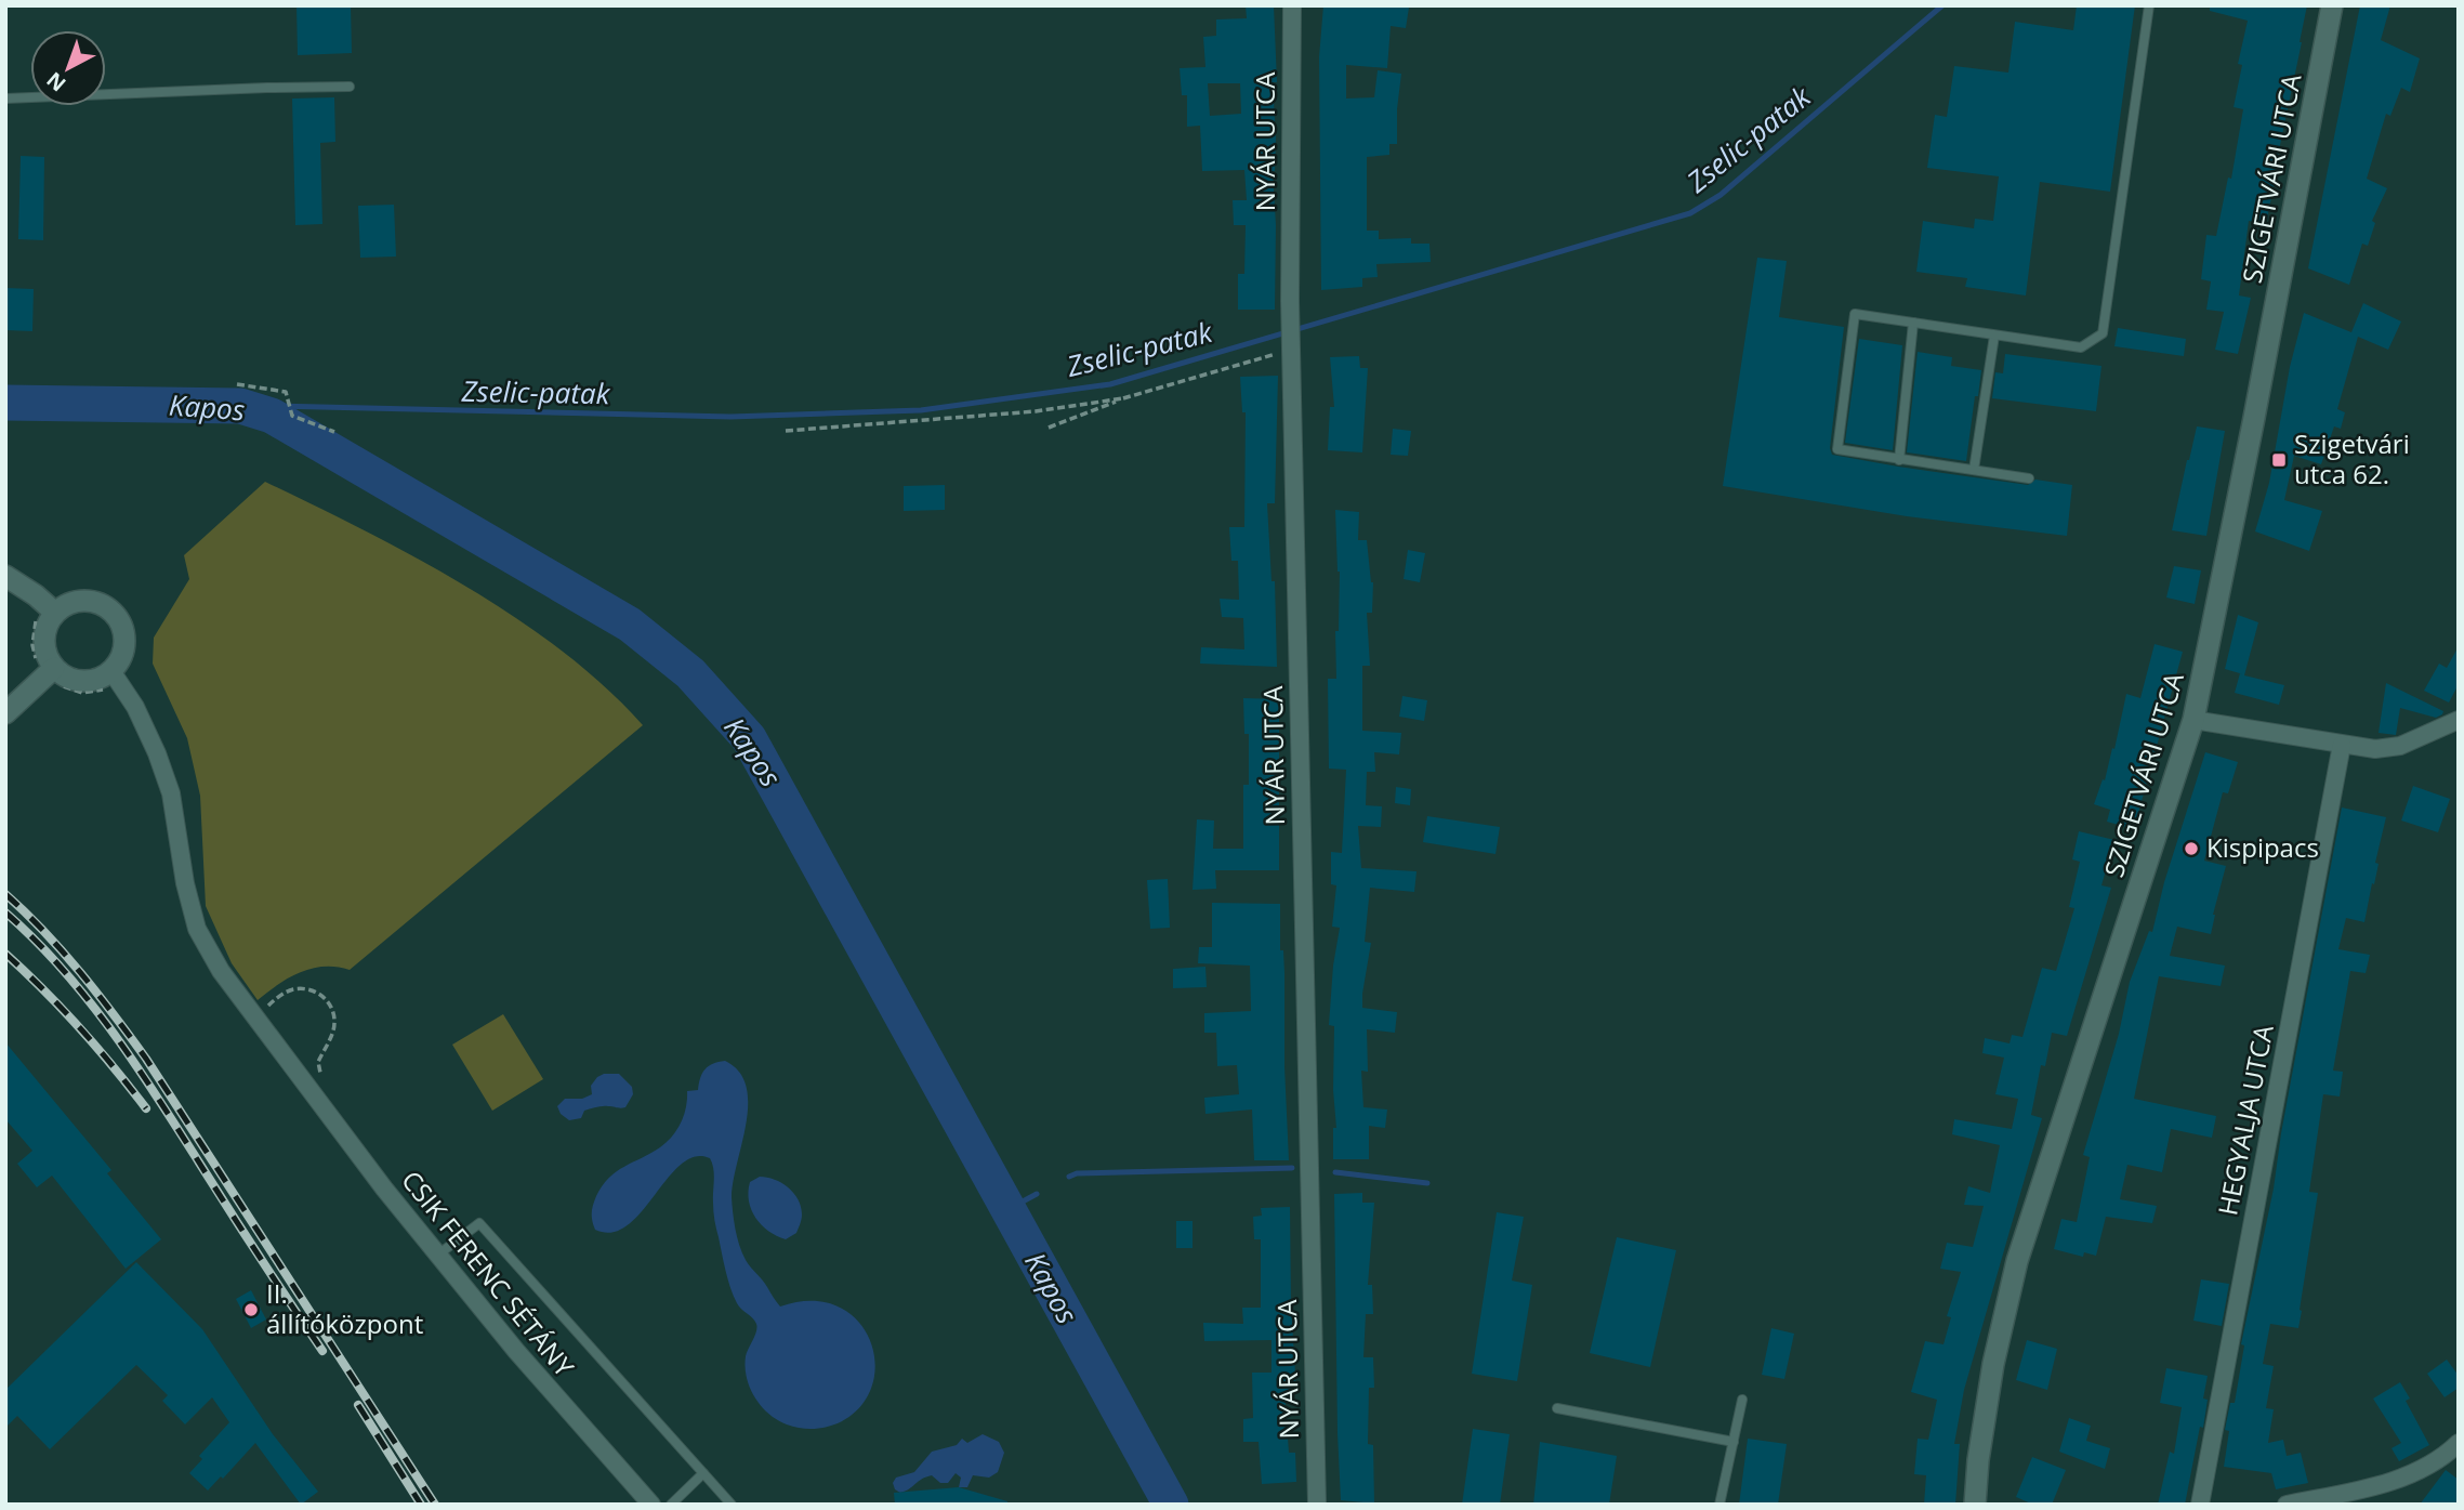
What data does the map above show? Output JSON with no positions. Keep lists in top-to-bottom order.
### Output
{
  "streets": {
    "street": [
      "NYÁR UTCA",
      "SZIGETVÁRI UTCA",
      "HEGYALJA UTCA",
      "CSIK FERENC SÉTÁNY"
    ]
  },
  "water": ["Zselic-patak", "Kapos"],
  "places": {
    "transit": ["Szigetvári utca 62."],
    "other": ["Kispipacs", "II. állítóközpont"]
  },
  "north": "bottom left"
}
